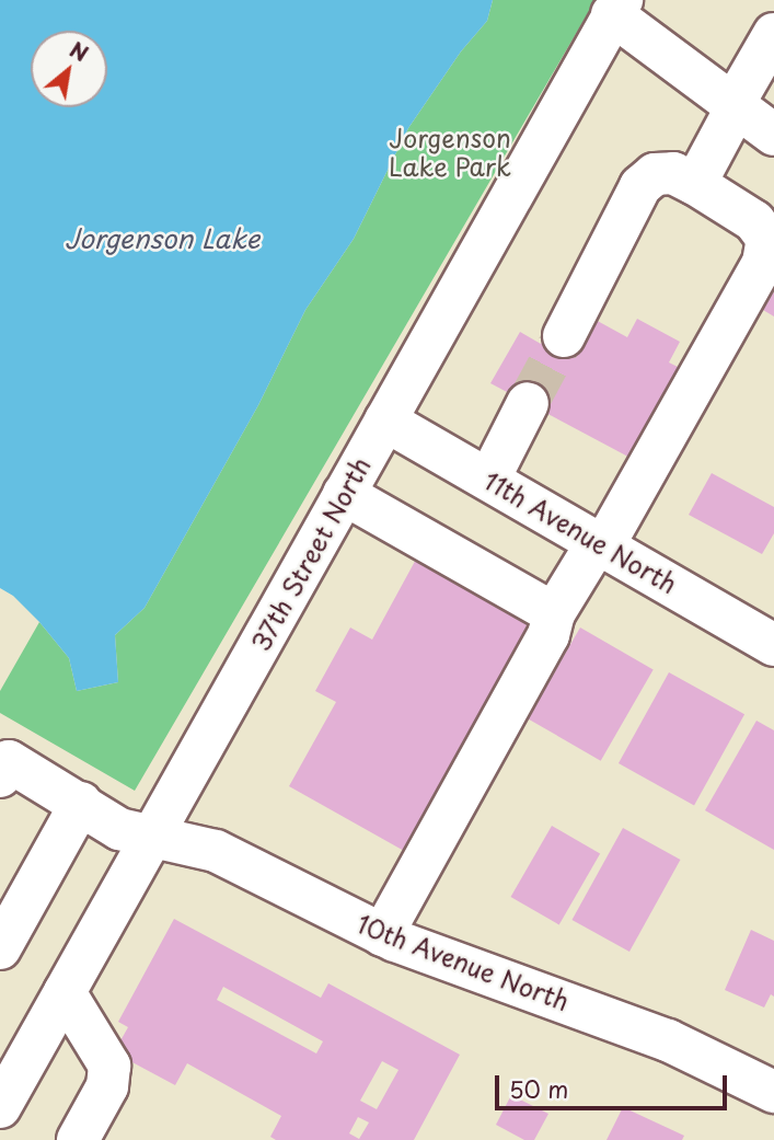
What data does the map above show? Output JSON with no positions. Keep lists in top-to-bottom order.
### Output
{
  "streets": {
    "street": ["11th Avenue North", "37th Street North", "10th Avenue North"]
  },
  "crossings": [
    ["11th Avenue North", "37th Street North"],
    ["37th Street North", "10th Avenue North"]
  ],
  "water": ["Jorgenson Lake"],
  "parks": ["Jorgenson Lake Park"],
  "scale_bar": "50 m",
  "north": "top right"
}
